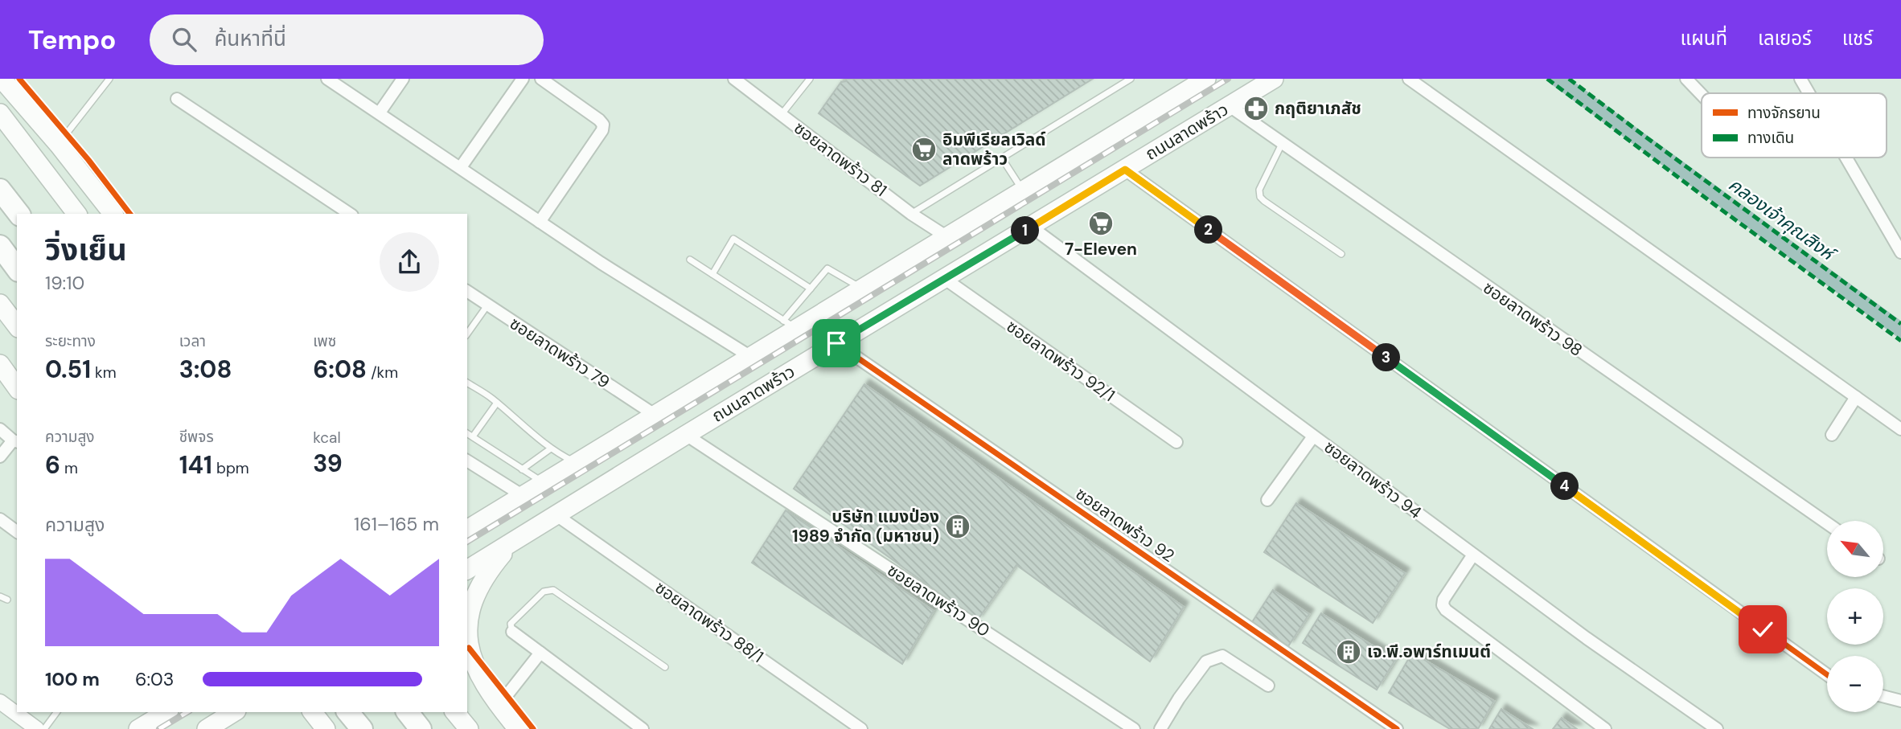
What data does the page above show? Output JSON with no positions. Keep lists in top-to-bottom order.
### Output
{
  "streets": {
    "main road": ["ถนนลาดพร้าว"],
    "street": [
      "ซอยลาดพร้าว 81",
      "ซอยลาดพร้าว 98",
      "ซอยลาดพร้าว 79",
      "ซอยลาดพร้าว 92/1",
      "ซอยลาดพร้าว 94",
      "ซอยลาดพร้าว 92",
      "ซอยลาดพร้าว 90",
      "ซอยลาดพร้าว 88/1"
    ]
  },
  "crossings": [
    ["ถนนลาดพร้าว", "ซอยลาดพร้าว 81"],
    ["ถนนลาดพร้าว", "ซอยลาดพร้าว 98"],
    ["ถนนลาดพร้าว", "ซอยลาดพร้าว 79"],
    ["ถนนลาดพร้าว", "ซอยลาดพร้าว 92/1"],
    ["ถนนลาดพร้าว", "ซอยลาดพร้าว 94"],
    ["ถนนลาดพร้าว", "ซอยลาดพร้าว 92"],
    ["ถนนลาดพร้าว", "ซอยลาดพร้าว 90"],
    ["ถนนลาดพร้าว", "ซอยลาดพร้าว 88/1"]
  ],
  "water": ["คลองเจ้าคุณสิงห์"],
  "places": {
    "pharmacy": ["กฤติยาเภสัช"],
    "supermarket": ["อิมพีเรียลเวิลด์ ลาดพร้าว", "7-Eleven"],
    "building": ["บริษัท แมงป่อง 1989 จำกัด (มหาชน)", "เจ.พี.อพาร์ทเมนต์"]
  },
  "legend": ["ทางจักรยาน", "ทางเดิน"],
  "north": "top left",
  "page": {
    "header": "Tempo",
    "search": "ค้นหาที่นี่",
    "nav": ["แผนที่", "เลเยอร์", "แชร์"],
    "heading": ["วิ่งเย็น", "19:10"],
    "pins": [
      "2",
      "1",
      "3",
      "4"
    ],
    "stats": [
      ["ระยะทาง", "0.51 km"],
      ["เวลา", "3:08"],
      ["เพซ", "6:08 /km"],
      ["ความสูง", "6 m"],
      ["ชีพจร", "141 bpm"],
      ["kcal", "39"]
    ],
    "chart": ["ความสูง", "161–165 m"],
    "map_buttons": ["+", "−"],
    "list": [
      {
        "name": "100 m",
        "note": "6:03"
      }
    ]
  }
}
